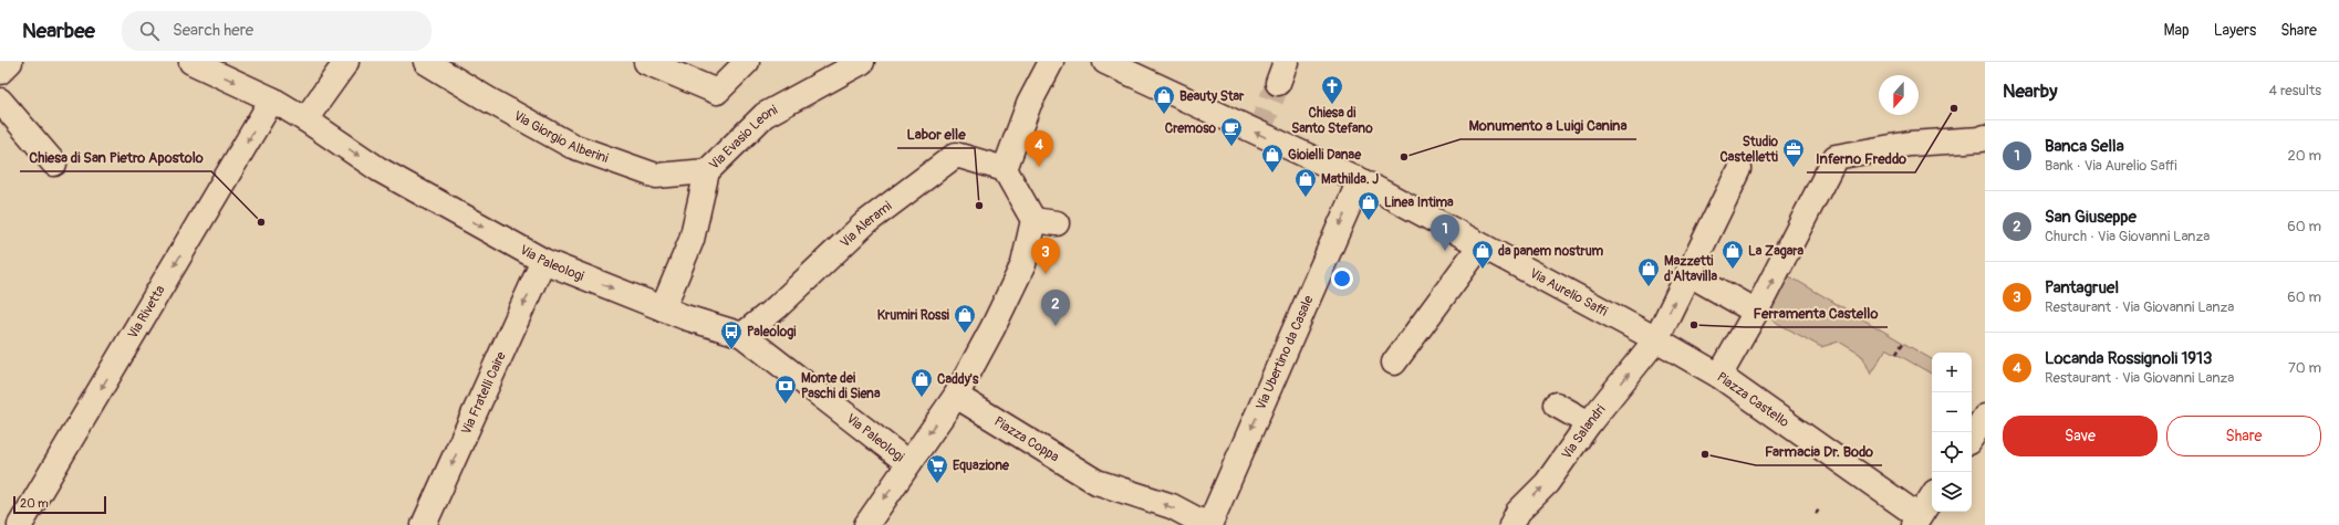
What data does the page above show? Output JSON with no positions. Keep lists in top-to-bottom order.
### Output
{
  "streets": {
    "street": [
      "Via Giorgio Alberini",
      "Via Evasio Leoni",
      "Via Alerami",
      "Via Paleologi",
      "Via Aurelio Saffi",
      "Via Rivetta",
      "Via Ubertino da Casale",
      "Via Fratelli Caire",
      "Piazza Castello",
      "Via Salandri",
      "Piazza Coppa"
    ]
  },
  "crossings": [
    ["Via Giorgio Alberini", "Via Evasio Leoni"],
    ["Via Evasio Leoni", "Via Paleologi"],
    ["Via Alerami", "Via Paleologi"],
    ["Via Paleologi", "Via Rivetta"],
    ["Via Paleologi", "Via Fratelli Caire"],
    ["Via Aurelio Saffi", "Via Ubertino da Casale"],
    ["Via Aurelio Saffi", "Piazza Castello"],
    ["Via Aurelio Saffi", "Via Salandri"],
    ["Via Ubertino da Casale", "Piazza Coppa"]
  ],
  "one_way": [
    "Via Paleologi",
    "Via Aurelio Saffi",
    "Via Rivetta",
    "Via Ubertino da Casale",
    "Via Fratelli Caire",
    "Piazza Castello"
  ],
  "places": {
    "church": ["Chiesa di Santo Stefano"],
    "other": [
      "Inferno Freddo",
      "Monumento a Luigi Canina",
      "Labor elle",
      "Chiesa di San Pietro Apostolo",
      "Ferramenta Castello",
      "Farmacia Dr. Bodo"
    ],
    "shop": [
      "Beauty Star",
      "Gioielli Danae",
      "Mathilda. J",
      "Linea Intima",
      "da panem nostrum",
      "La Zagara",
      "Mazzetti d'Altavilla",
      "Krumiri Rossi",
      "Caddy's"
    ],
    "cafe": ["Cremoso"],
    "office": ["Studio Castelletti"],
    "bus stop": ["Paleologi"],
    "bank": ["Monte dei Paschi di Siena"],
    "supermarket": ["Equazione"]
  },
  "scale_bar": "20 m",
  "north": "bottom",
  "page": {
    "header": "Nearbee",
    "search": "Search here",
    "nav": ["Map", "Layers", "Share"],
    "heading": ["Nearby", "4 results"],
    "list": [
      {
        "mark": "1",
        "name": "Banca Sella",
        "note": "Bank · Via Aurelio Saffi",
        "value": "20 m"
      },
      {
        "mark": "2",
        "name": "San Giuseppe",
        "note": "Church · Via Giovanni Lanza",
        "value": "60 m"
      },
      {
        "mark": "3",
        "name": "Pantagruel",
        "note": "Restaurant · Via Giovanni Lanza",
        "value": "60 m"
      },
      {
        "mark": "4",
        "name": "Locanda Rossignoli 1913",
        "note": "Restaurant · Via Giovanni Lanza",
        "value": "70 m"
      }
    ],
    "pins": [
      "4",
      "1",
      "3",
      "2"
    ],
    "map_buttons": ["+", "−"],
    "buttons": ["Save", "Share"],
    "scale": "20 m"
  }
}
